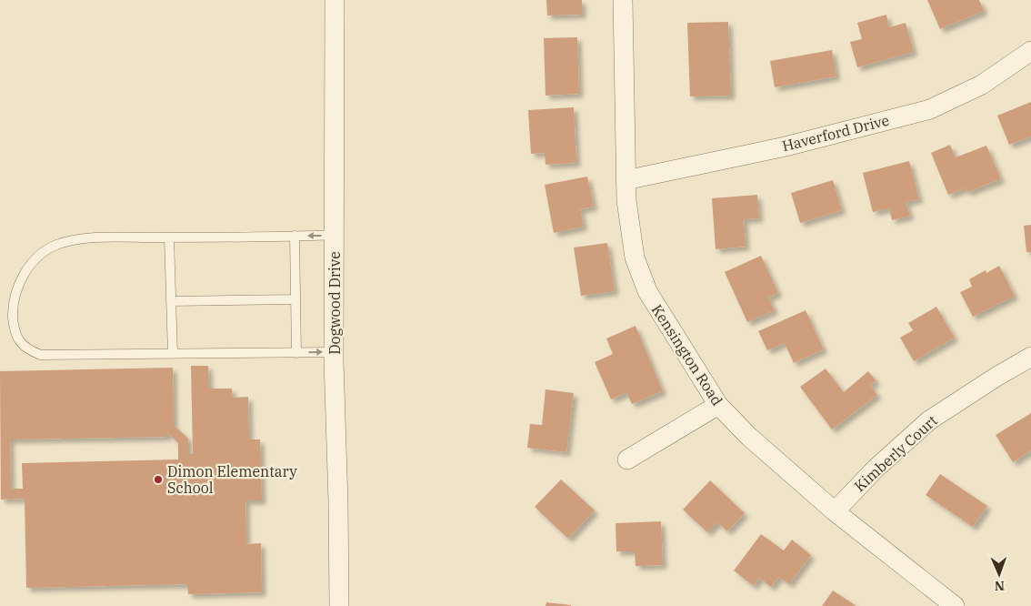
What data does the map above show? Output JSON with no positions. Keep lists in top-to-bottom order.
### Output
{
  "streets": {
    "street": [
      "Haverford Drive",
      "Dogwood Drive",
      "Kensington Road",
      "Kimberly Court"
    ]
  },
  "crossings": [
    ["Haverford Drive", "Kensington Road"],
    ["Kensington Road", "Kimberly Court"]
  ],
  "places": ["Dimon Elementary School"],
  "north": "bottom"
}
